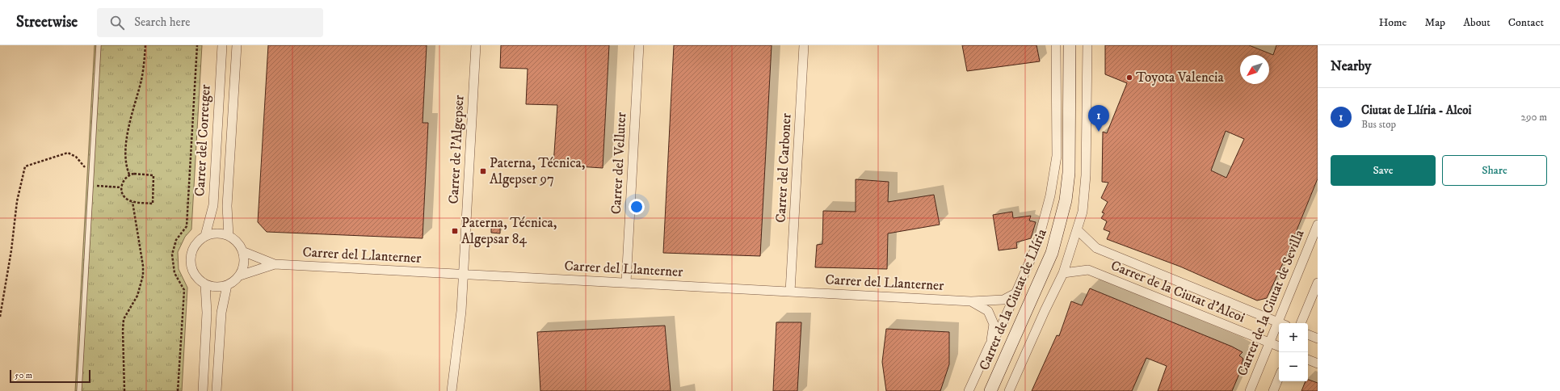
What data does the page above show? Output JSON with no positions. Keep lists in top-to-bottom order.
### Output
{
  "streets": {
    "street": [
      "Carrer del Corretger",
      "Carrer de l'Algepser",
      "Carrer del Velluter",
      "Carrer del Carboner",
      "Carrer del Llanterner",
      "Carrer de la Ciutat d'Alcoi",
      "Carrer de la Ciutat de Llíria",
      "Carrer de la Ciutat de Sevilla"
    ]
  },
  "crossings": [
    ["Carrer del Corretger", "Carrer del Llanterner"],
    ["Carrer de l'Algepser", "Carrer del Llanterner"],
    ["Carrer del Velluter", "Carrer del Llanterner"],
    ["Carrer del Carboner", "Carrer del Llanterner"],
    ["Carrer del Llanterner", "Carrer de la Ciutat de Llíria"],
    ["Carrer de la Ciutat d'Alcoi", "Carrer de la Ciutat de Sevilla"]
  ],
  "places": {
    "other": ["Toyota Valencia"],
    "transit": ["Paterna, Técnica, Algepser 97", "Paterna, Técnica, Algepsar 84"]
  },
  "scale_bar": "50 m",
  "north": "bottom left",
  "page": {
    "header": "Streetwise",
    "search": "Search here",
    "nav": [
      "Home",
      "Map",
      "About",
      "Contact"
    ],
    "heading": "Nearby",
    "list": [
      {
        "mark": "1",
        "name": "Ciutat de Llíria - Alcoi",
        "note": "Bus stop",
        "value": "290 m"
      }
    ],
    "pins": "1",
    "buttons": ["Save", "Share"],
    "map_buttons": ["+", "−"],
    "scale": "50 m"
  }
}
